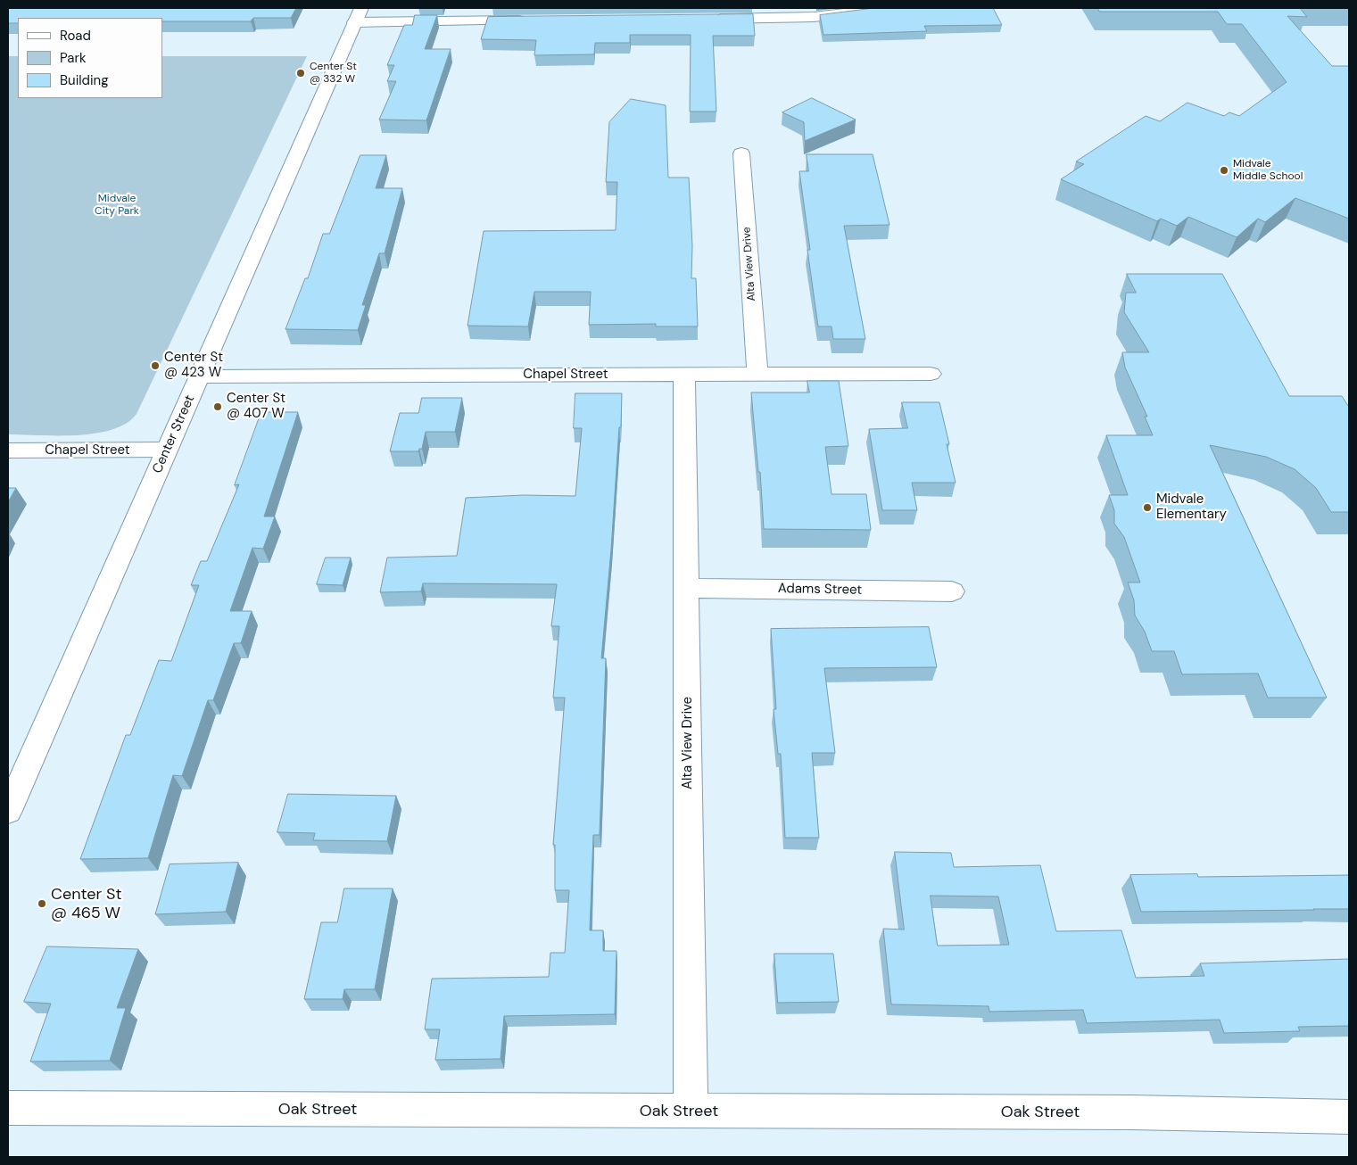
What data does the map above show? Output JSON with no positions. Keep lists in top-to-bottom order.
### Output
{
  "streets": {
    "street": [
      "Alta View Drive",
      "Chapel Street",
      "Center Street",
      "Adams Street",
      "Oak Street"
    ]
  },
  "crossings": [
    ["Alta View Drive", "Chapel Street"],
    ["Alta View Drive", "Adams Street"],
    ["Alta View Drive", "Oak Street"],
    ["Chapel Street", "Center Street"]
  ],
  "parks": ["Midvale City Park"],
  "places": [
    "Center St @ 332 W",
    "Midvale Middle School",
    "Center St @ 423 W",
    "Center St @ 407 W",
    "Midvale Elementary",
    "Center St @ 465 W"
  ],
  "legend": ["Road", "Park", "Building"]
}
